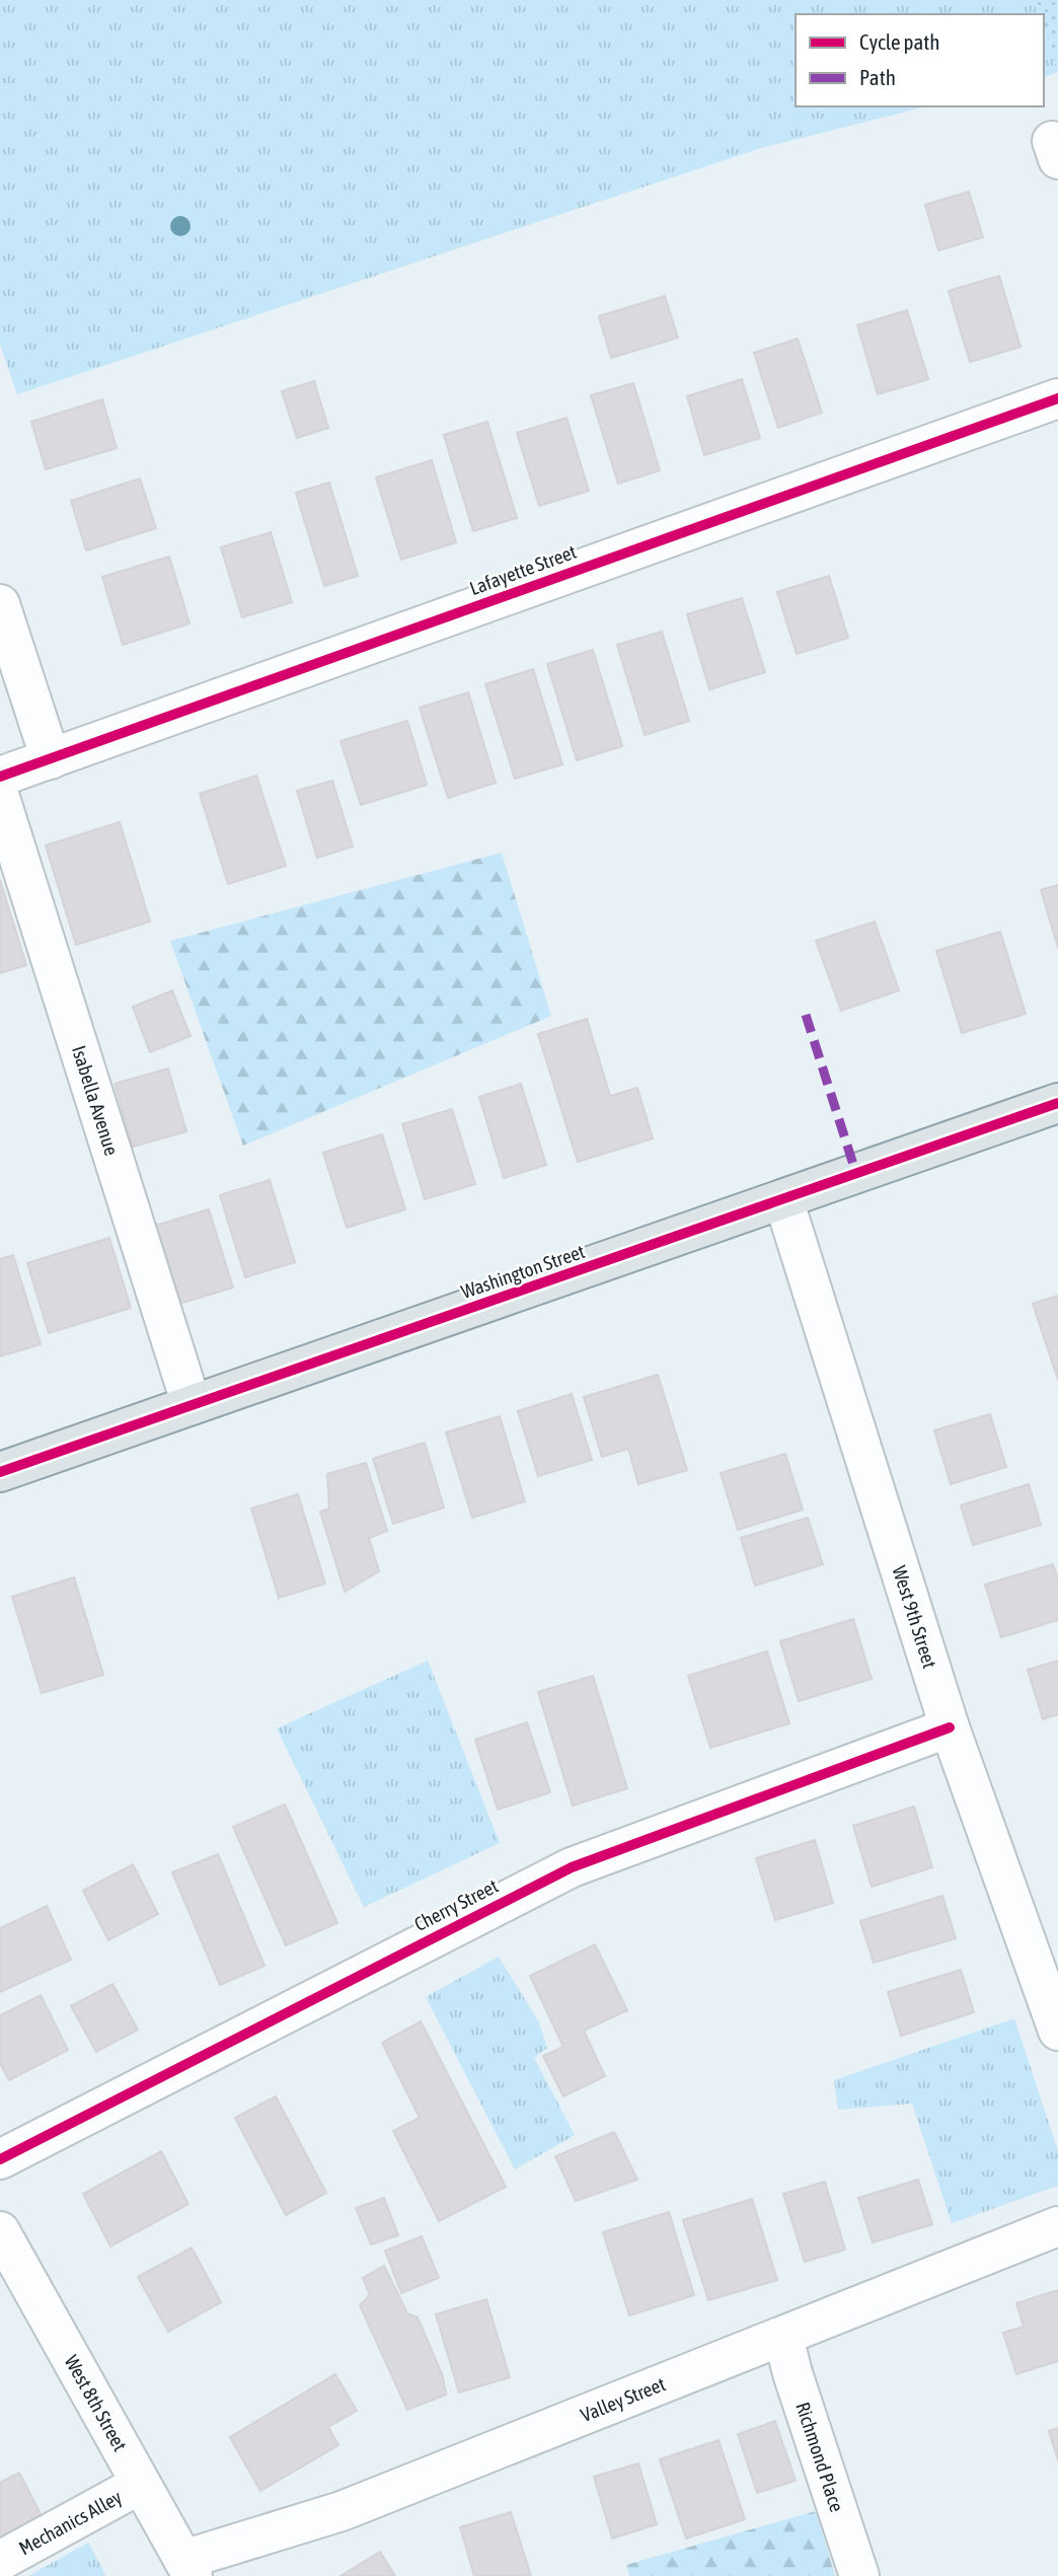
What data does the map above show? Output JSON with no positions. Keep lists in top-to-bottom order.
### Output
{
  "streets": {
    "main road": ["Washington Street"],
    "street": [
      "Lafayette Street",
      "Isabella Avenue",
      "West 9th Street",
      "Cherry Street",
      "Valley Street",
      "West 8th Street",
      "Richmond Place",
      "Mechanics Alley"
    ]
  },
  "crossings": [
    ["Isabella Avenue", "Washington Street"],
    ["Washington Street", "West 9th Street"],
    ["West 9th Street", "Cherry Street"],
    ["Valley Street", "West 8th Street"],
    ["Valley Street", "Richmond Place"],
    ["West 8th Street", "Mechanics Alley"]
  ],
  "legend": ["Cycle path", "Path"]
}
